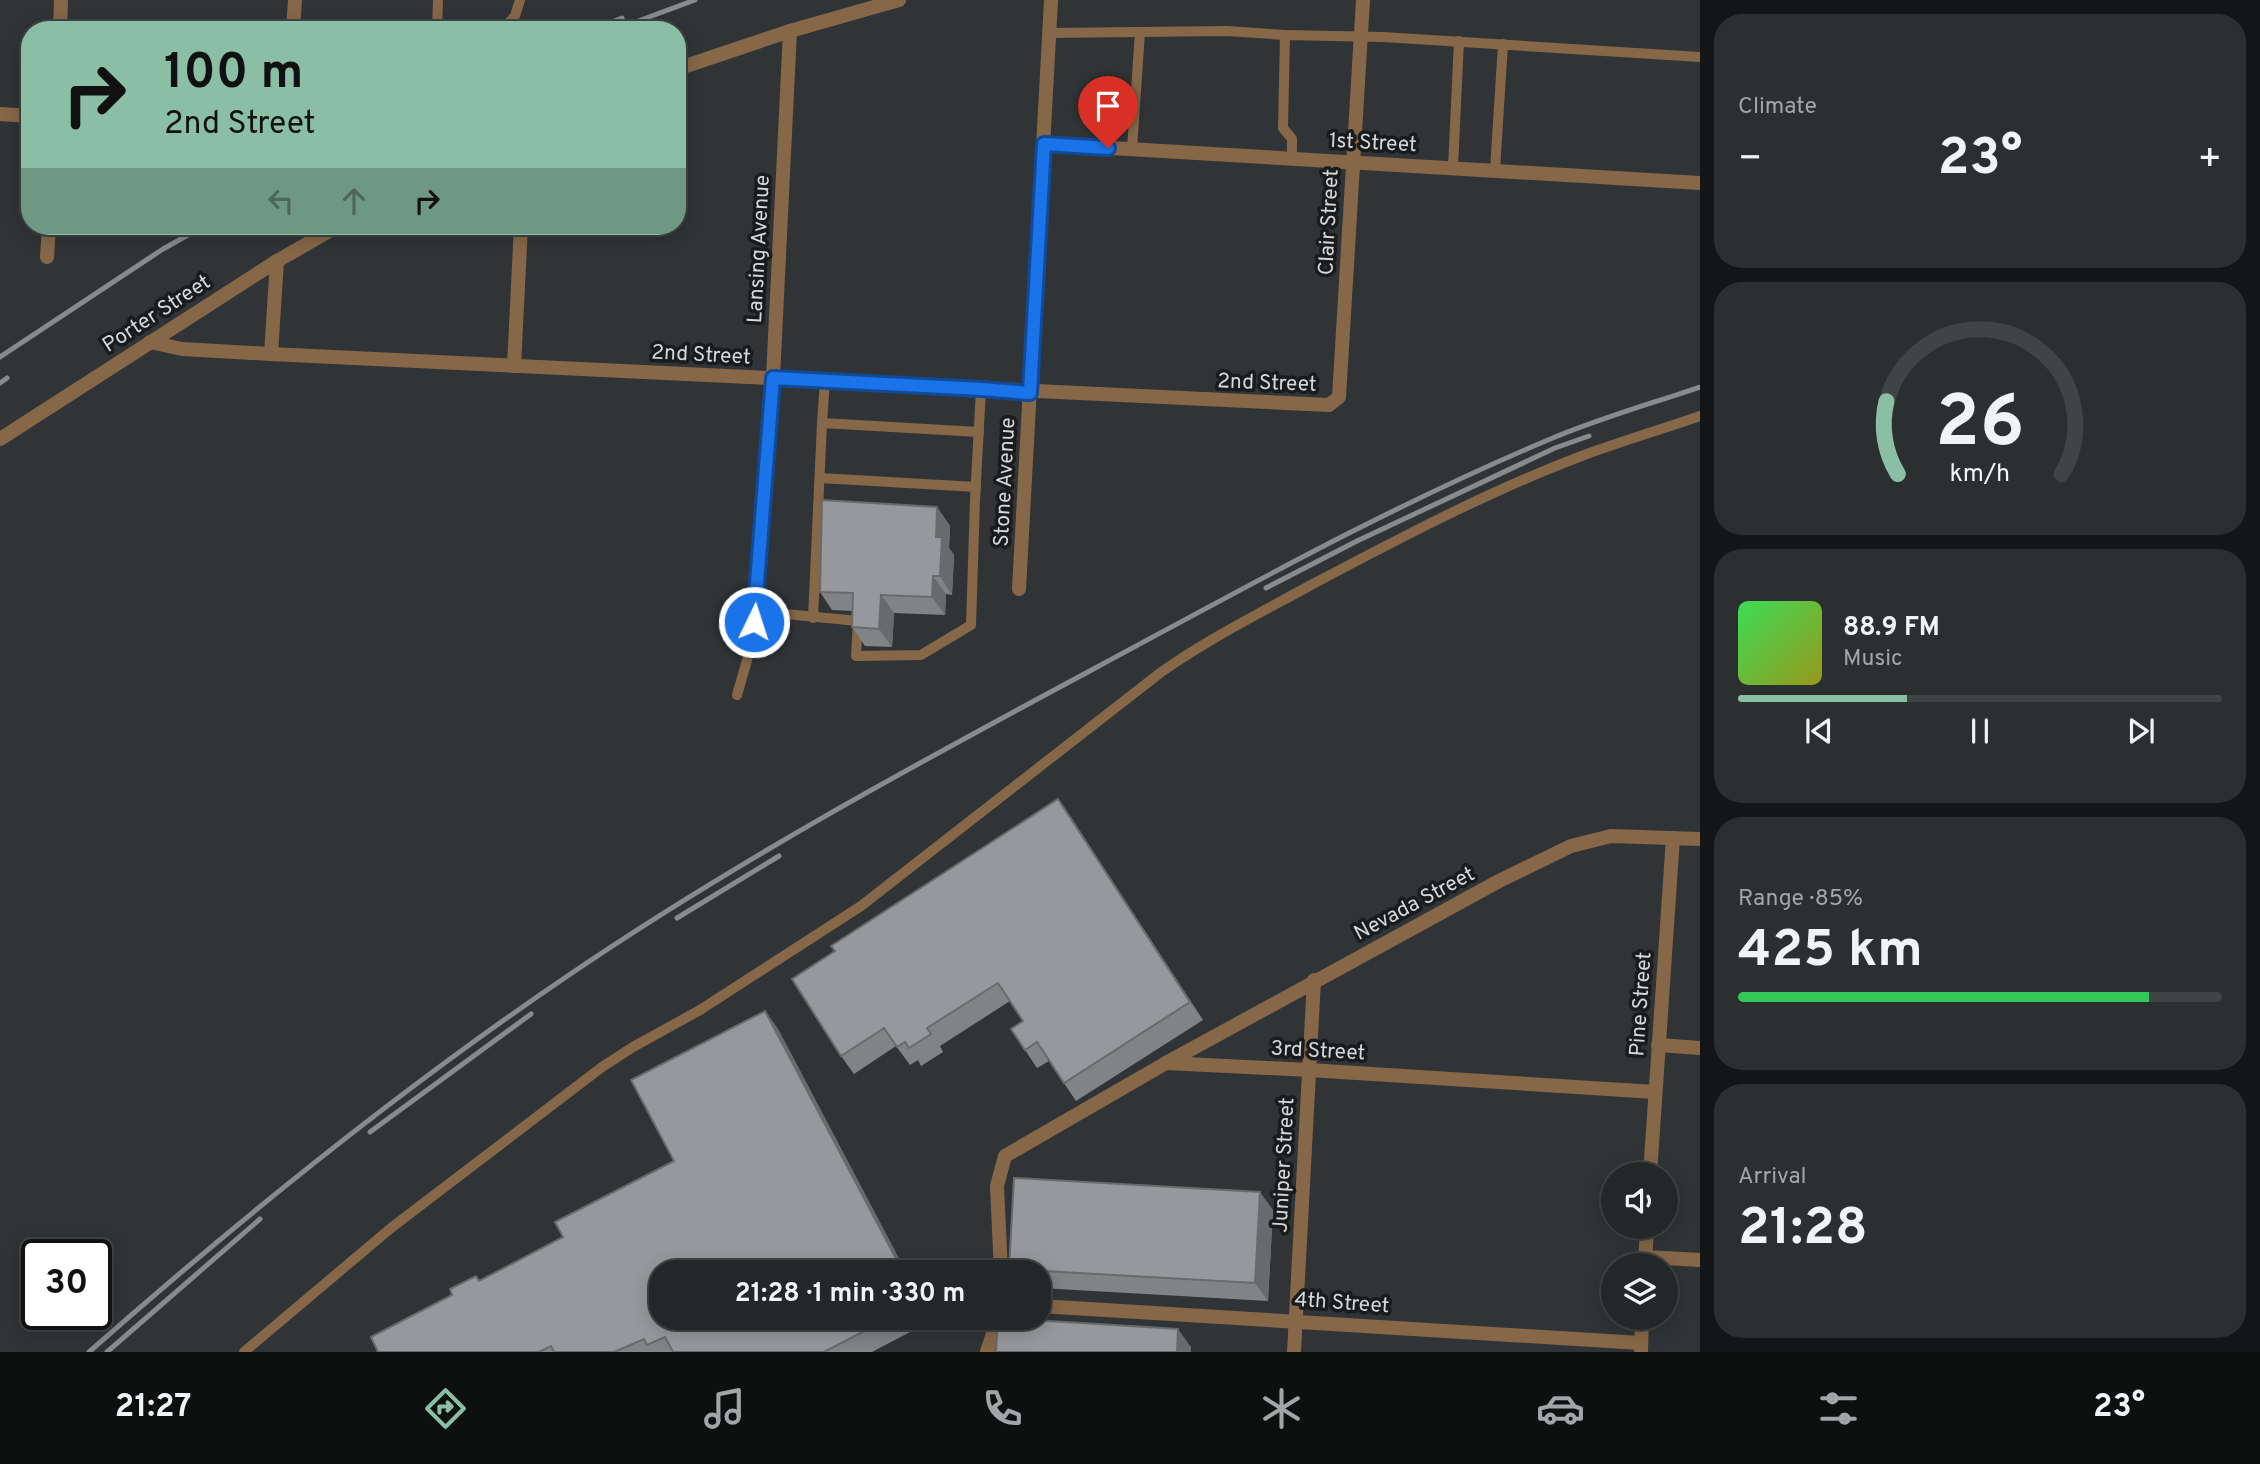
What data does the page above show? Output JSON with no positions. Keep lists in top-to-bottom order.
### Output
{
  "streets": {
    "street": [
      "1st Street",
      "Clair Street",
      "Lansing Avenue",
      "Porter Street",
      "2nd Street",
      "Stone Avenue",
      "Nevada Street",
      "Pine Street",
      "3rd Street",
      "Juniper Street",
      "4th Street"
    ]
  },
  "crossings": [
    ["1st Street", "Clair Street"],
    ["1st Street", "Stone Avenue"],
    ["Clair Street", "2nd Street"],
    ["Lansing Avenue", "2nd Street"],
    ["Porter Street", "2nd Street"],
    ["2nd Street", "Stone Avenue"],
    ["Nevada Street", "Pine Street"],
    ["Nevada Street", "3rd Street"],
    ["Nevada Street", "Juniper Street"],
    ["Pine Street", "3rd Street"],
    ["3rd Street", "Juniper Street"],
    ["Juniper Street", "4th Street"]
  ],
  "page": {
    "tile": [
      "Climate",
      ["Range · 85%", "425 km"],
      ["Arrival", "21:28"]
    ],
    "turn": ["100 m", "2nd Street"],
    "heat": ["−", "23°", "+"],
    "song": ["88.9 FM", "Music"],
    "limit": "30",
    "trip": "21:28 · 1 min · 330 m",
    "tabs": ["21:27", "23°"],
    "gauge": ["26", "km/h"]
  }
}
